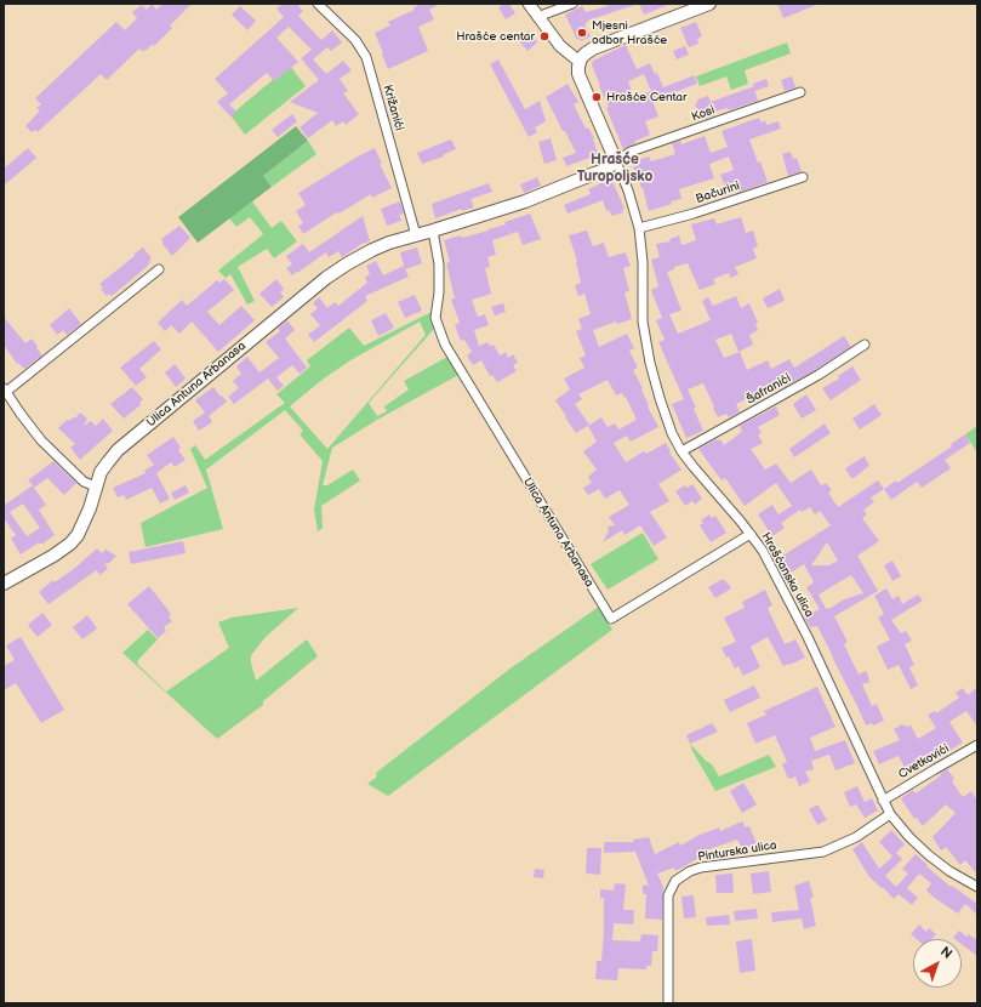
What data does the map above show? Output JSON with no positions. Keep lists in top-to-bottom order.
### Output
{
  "streets": {
    "main road": ["Ulica Antuna Arbanasa"],
    "street": [
      "Križanići",
      "Kosi",
      "Bačurini",
      "Šafranići",
      "Hrašćanska ulica",
      "Cvetkovići",
      "Pinturska ulica"
    ]
  },
  "crossings": [
    ["Križanići", "Ulica Antuna Arbanasa"],
    ["Kosi", "Ulica Antuna Arbanasa"],
    ["Kosi", "Hrašćanska ulica"],
    ["Bačurini", "Hrašćanska ulica"],
    ["Ulica Antuna Arbanasa", "Hrašćanska ulica"],
    ["Šafranići", "Hrašćanska ulica"],
    ["Hrašćanska ulica", "Cvetkovići"],
    ["Hrašćanska ulica", "Pinturska ulica"]
  ],
  "districts": ["Hrašće Turopoljsko"],
  "places": ["Mjesni odbor Hrašće", "Hrašće centar", "Hrašće Centar"],
  "north": "top right"
}
